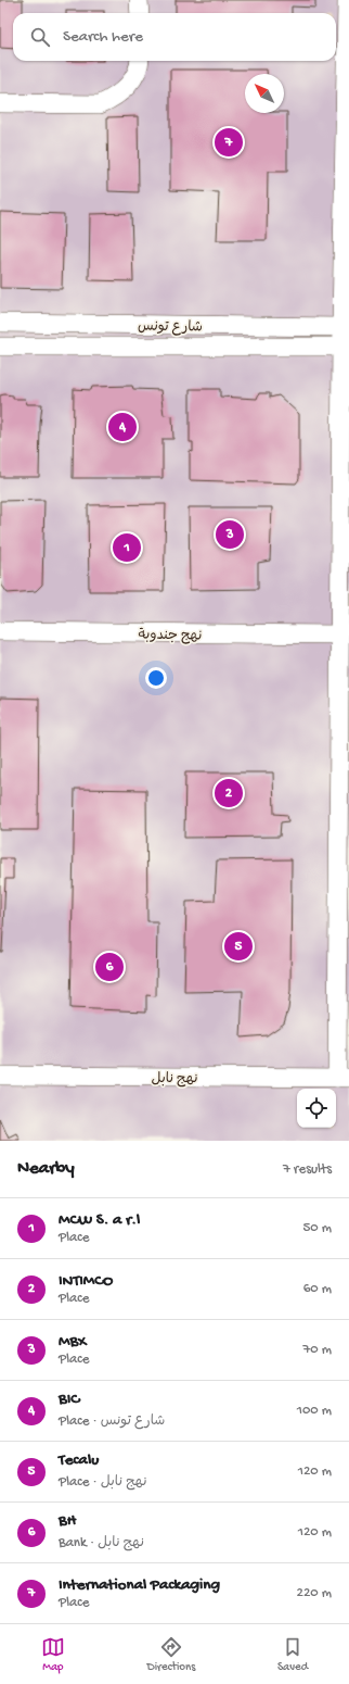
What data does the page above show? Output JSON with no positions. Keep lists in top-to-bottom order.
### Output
{
  "streets": {
    "street": ["شارع تونس", "نهج جندوبة", "نهج نابل"]
  },
  "north": "top left",
  "page": {
    "search": "Search here",
    "pins": [
      "7",
      "4",
      "3",
      "1",
      "2",
      "5",
      "6"
    ],
    "heading": ["Nearby", "7 results"],
    "list": [
      {
        "mark": "1",
        "name": "MCW S. a r.l",
        "note": "Place",
        "value": "50 m"
      },
      {
        "mark": "2",
        "name": "INTIMCO",
        "note": "Place",
        "value": "60 m"
      },
      {
        "mark": "3",
        "name": "MBX",
        "note": "Place",
        "value": "70 m"
      },
      {
        "mark": "4",
        "name": "BIC",
        "note": "Place · شارع تونس",
        "value": "100 m"
      },
      {
        "mark": "5",
        "name": "Tecalu",
        "note": "Place · نهج نابل",
        "value": "120 m"
      },
      {
        "mark": "6",
        "name": "BH",
        "note": "Bank · نهج نابل",
        "value": "120 m"
      },
      {
        "mark": "7",
        "name": "International Packaging",
        "note": "Place",
        "value": "220 m"
      }
    ],
    "nav": ["Map", "Directions", "Saved"]
  }
}
